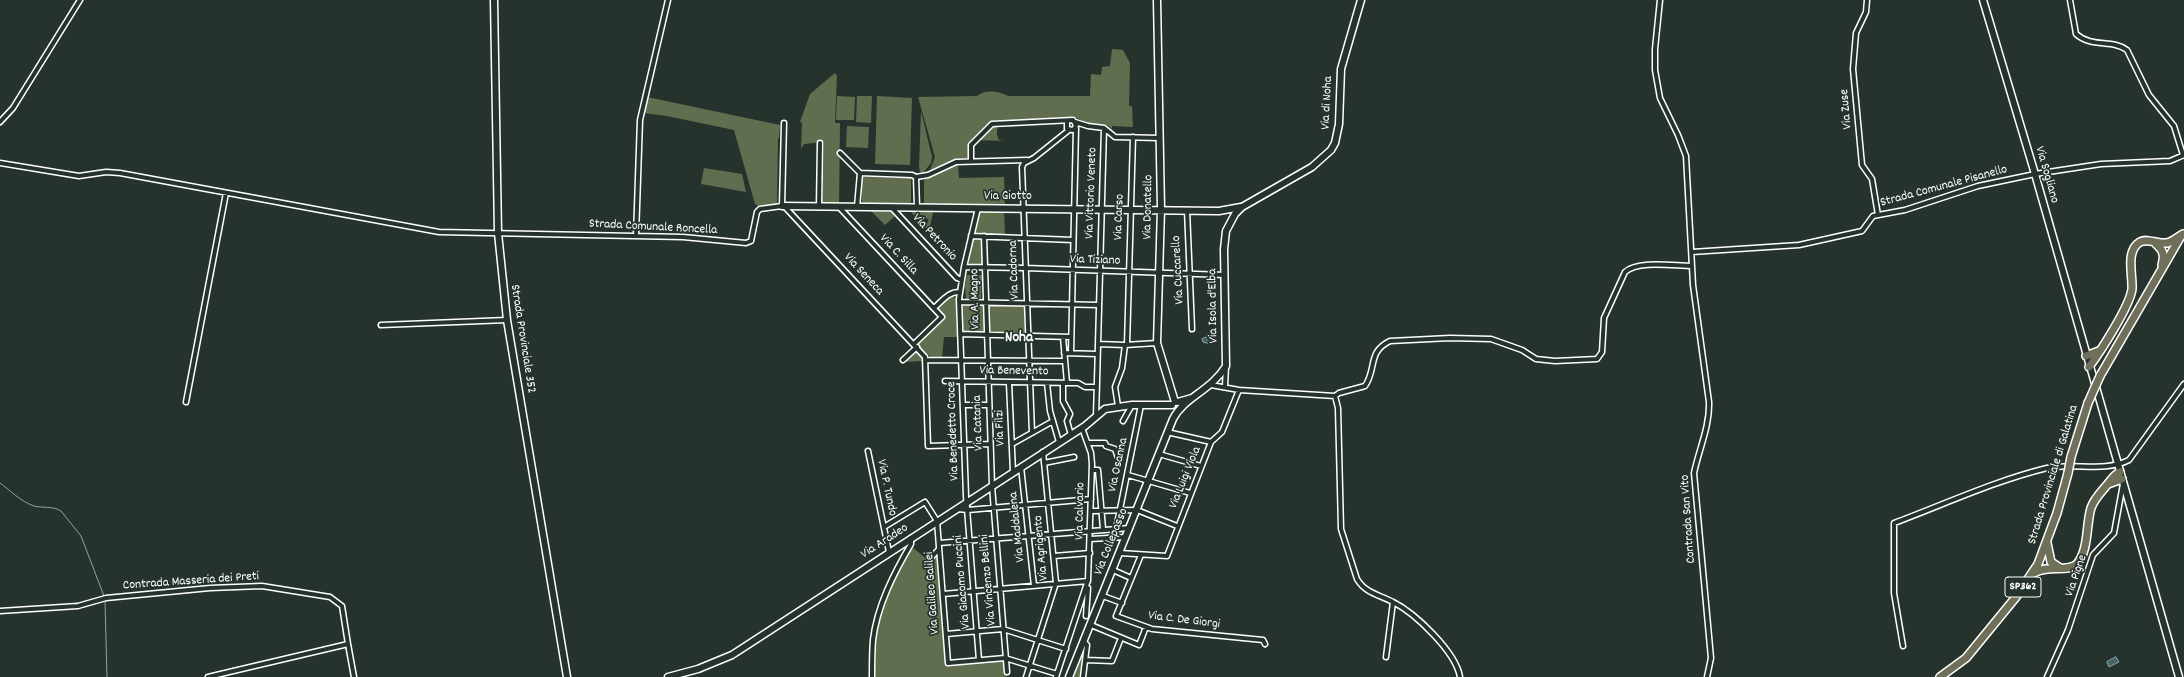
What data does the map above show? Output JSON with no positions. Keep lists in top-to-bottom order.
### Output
{
  "streets": {
    "main road": ["Strada Provinciale di Galatina", "SP362"],
    "street": [
      "Via di Noha",
      "Via Zuse",
      "Via Sogliano",
      "Strada Comunale Pisanello",
      "Via Vittorio Veneto",
      "Via Giotto",
      "Via Donatello",
      "Via Carso",
      "Strada Comunale Roncella",
      "Via Petronio",
      "Via C. Silla",
      "Via Tiziano",
      "Via Cadorna",
      "Via Cuccarello",
      "Via Seneca",
      "Via A. Magno",
      "Via Isola d'Elba",
      "Strada Provinciale 352",
      "Via Benevento",
      "Via Catania",
      "Via Filzi",
      "Via Benedetto Croce",
      "Via Osanna",
      "Via Luigi Viola",
      "Via P. Tundo",
      "Via Calvario",
      "Contrada San Vito",
      "Via Maddalena",
      "Via Aradeo",
      "Via Collepasso",
      "Via Agrigento",
      "Via Pigne",
      "Via Vincenzo Bellini",
      "Contrada Masseria dei Preti",
      "Via Giacomo Puccini",
      "Via Galileo Galilei",
      "Via C. De Giorgi"
    ]
  },
  "crossings": [
    ["Via di Noha", "Via Giotto"],
    ["Via di Noha", "Via Isola d'Elba"],
    ["Via Zuse", "Strada Comunale Pisanello"],
    ["Via Sogliano", "Strada Comunale Pisanello"],
    ["Via Sogliano", "Strada Provinciale di Galatina"],
    ["Strada Comunale Pisanello", "Contrada San Vito"],
    ["Via Vittorio Veneto", "Via Giotto"],
    ["Via Vittorio Veneto", "Via Tiziano"],
    ["Via Vittorio Veneto", "Via Benevento"],
    ["Via Vittorio Veneto", "Via Aradeo"],
    ["Via Giotto", "Via Donatello"],
    ["Via Giotto", "Via Carso"],
    ["Via Giotto", "Strada Comunale Roncella"],
    ["Via Giotto", "Via Petronio"],
    ["Via Giotto", "Via C. Silla"],
    ["Via Giotto", "Via Cadorna"],
    ["Via Giotto", "Via Cuccarello"],
    ["Via Giotto", "Via Seneca"],
    ["Via Giotto", "Via Isola d'Elba"],
    ["Via Giotto", "Via Benedetto Croce"],
    ["Via Donatello", "Via Tiziano"],
    ["Via Donatello", "Via Collepasso"],
    ["Via Carso", "Via Tiziano"],
    ["Via Carso", "Via Aradeo"],
    ["Strada Comunale Roncella", "Via Seneca"],
    ["Strada Comunale Roncella", "Strada Provinciale 352"],
    ["Via Petronio", "Via Benedetto Croce"],
    ["Via C. Silla", "Via Seneca"],
    ["Via Tiziano", "Via Cadorna"],
    ["Via Tiziano", "Via Cuccarello"],
    ["Via Tiziano", "Via A. Magno"],
    ["Via Tiziano", "Via Isola d'Elba"],
    ["Via Tiziano", "Via Benedetto Croce"],
    ["Via Cadorna", "Via Benevento"],
    ["Via A. Magno", "Via Catania"],
    ["Via Benevento", "Via Catania"],
    ["Via Benevento", "Via Filzi"],
    ["Via Benevento", "Via Benedetto Croce"],
    ["Via Catania", "Via Aradeo"],
    ["Via Catania", "Via Vincenzo Bellini"],
    ["Via Filzi", "Via Aradeo"],
    ["Via Benedetto Croce", "Via Aradeo"],
    ["Via Benedetto Croce", "Via Giacomo Puccini"],
    ["Strada Provinciale di Galatina", "Via Pigne"],
    ["Via Luigi Viola", "Via C. De Giorgi"],
    ["Via P. Tundo", "Via Aradeo"],
    ["Via Calvario", "Via Aradeo"],
    ["Via Maddalena", "Via Aradeo"],
    ["Via Aradeo", "Via Agrigento"],
    ["Via Aradeo", "Via Vincenzo Bellini"],
    ["Via Aradeo", "Via Giacomo Puccini"],
    ["Via Aradeo", "Via Galileo Galilei"],
    ["Via Giacomo Puccini", "Via Galileo Galilei"]
  ],
  "districts": ["Noha"]
}
